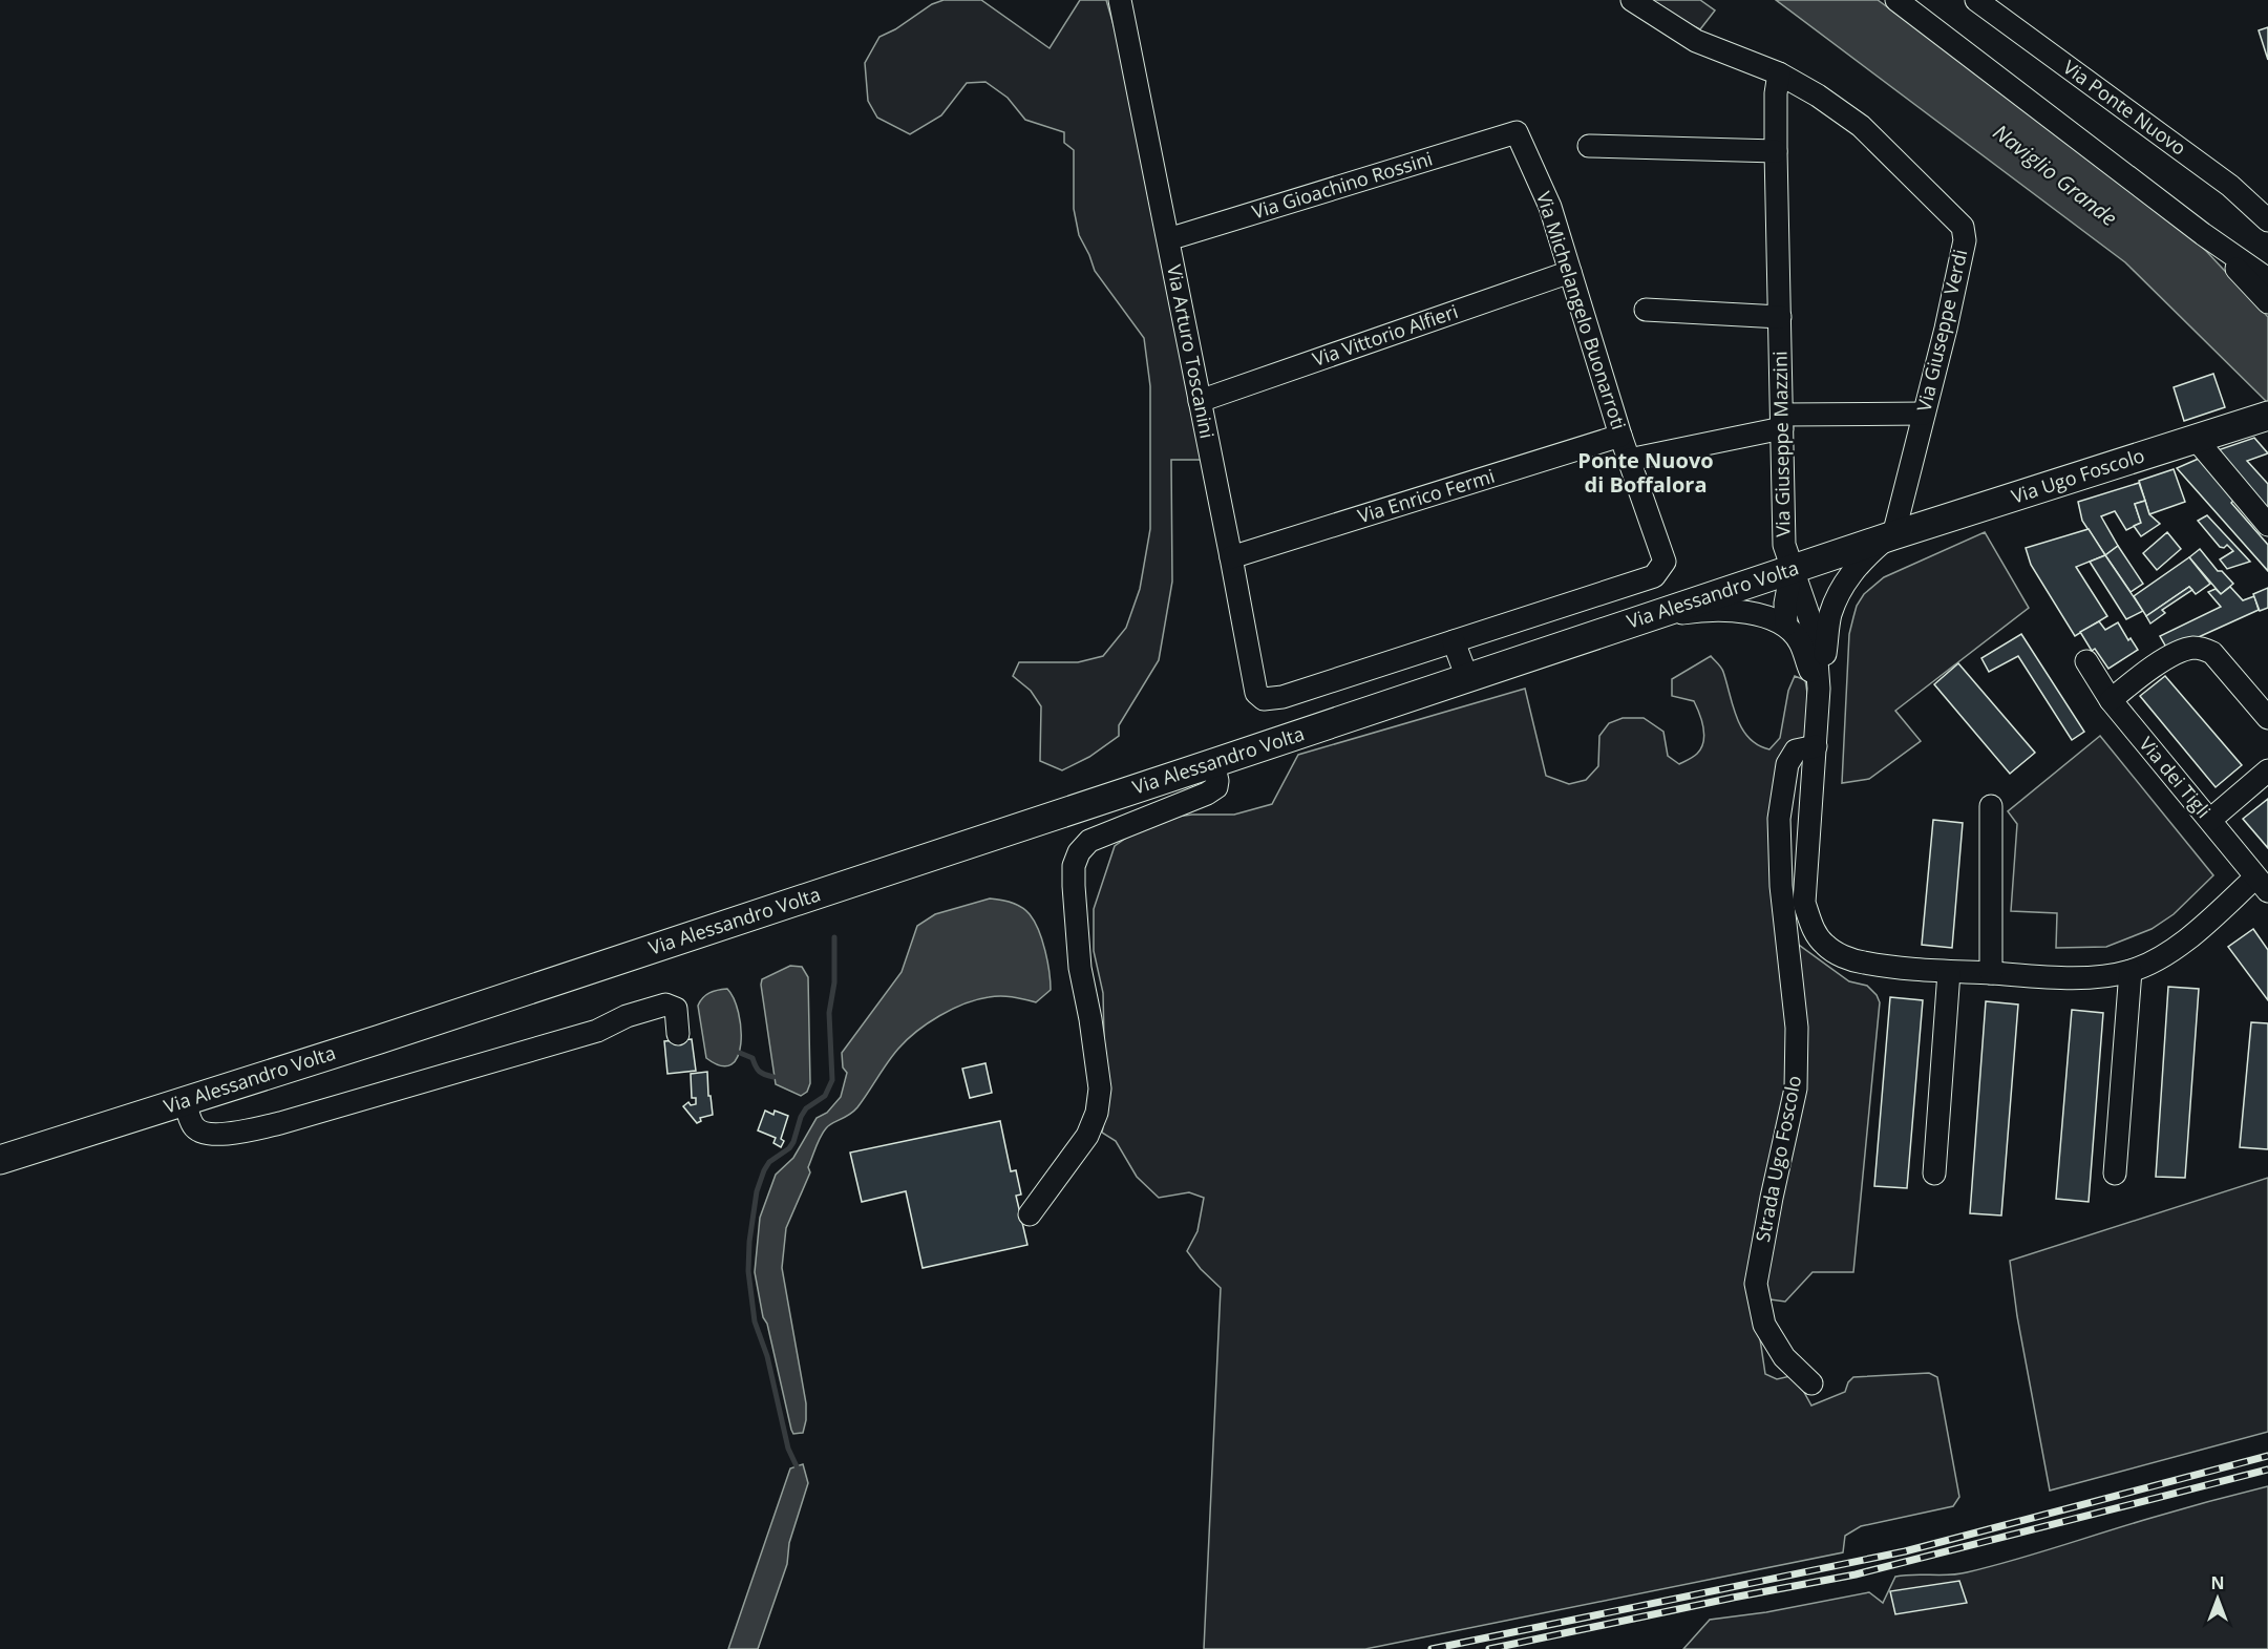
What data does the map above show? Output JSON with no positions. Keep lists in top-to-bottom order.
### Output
{
  "streets": {
    "main road": ["Via Ugo Foscolo", "Via Alessandro Volta"],
    "street": [
      "Via Ponte Nuovo",
      "Via Gioachino Rossini",
      "Via Michelangelo Buonarroti",
      "Via Giuseppe Verdi",
      "Via Vittorio Alfieri",
      "Via Arturo Toscanini",
      "Via Giuseppe Mazzini",
      "Via Enrico Fermi",
      "Via dei Tigli",
      "Strada Ugo Foscolo"
    ]
  },
  "crossings": [
    ["Via Gioachino Rossini", "Via Michelangelo Buonarroti"],
    ["Via Gioachino Rossini", "Via Arturo Toscanini"],
    ["Via Michelangelo Buonarroti", "Via Vittorio Alfieri"],
    ["Via Michelangelo Buonarroti", "Via Enrico Fermi"],
    ["Via Michelangelo Buonarroti", "Via Alessandro Volta"],
    ["Via Giuseppe Verdi", "Via Giuseppe Mazzini"],
    ["Via Giuseppe Verdi", "Via Ugo Foscolo"],
    ["Via Giuseppe Verdi", "Via Alessandro Volta"],
    ["Via Vittorio Alfieri", "Via Arturo Toscanini"],
    ["Via Arturo Toscanini", "Via Enrico Fermi"],
    ["Via Arturo Toscanini", "Via Alessandro Volta"],
    ["Via Giuseppe Mazzini", "Via Alessandro Volta"],
    ["Via Ugo Foscolo", "Via Alessandro Volta"]
  ],
  "districts": ["Ponte Nuovo di Boffalora"],
  "water": ["Naviglio Grande"],
  "north": "top"
}
